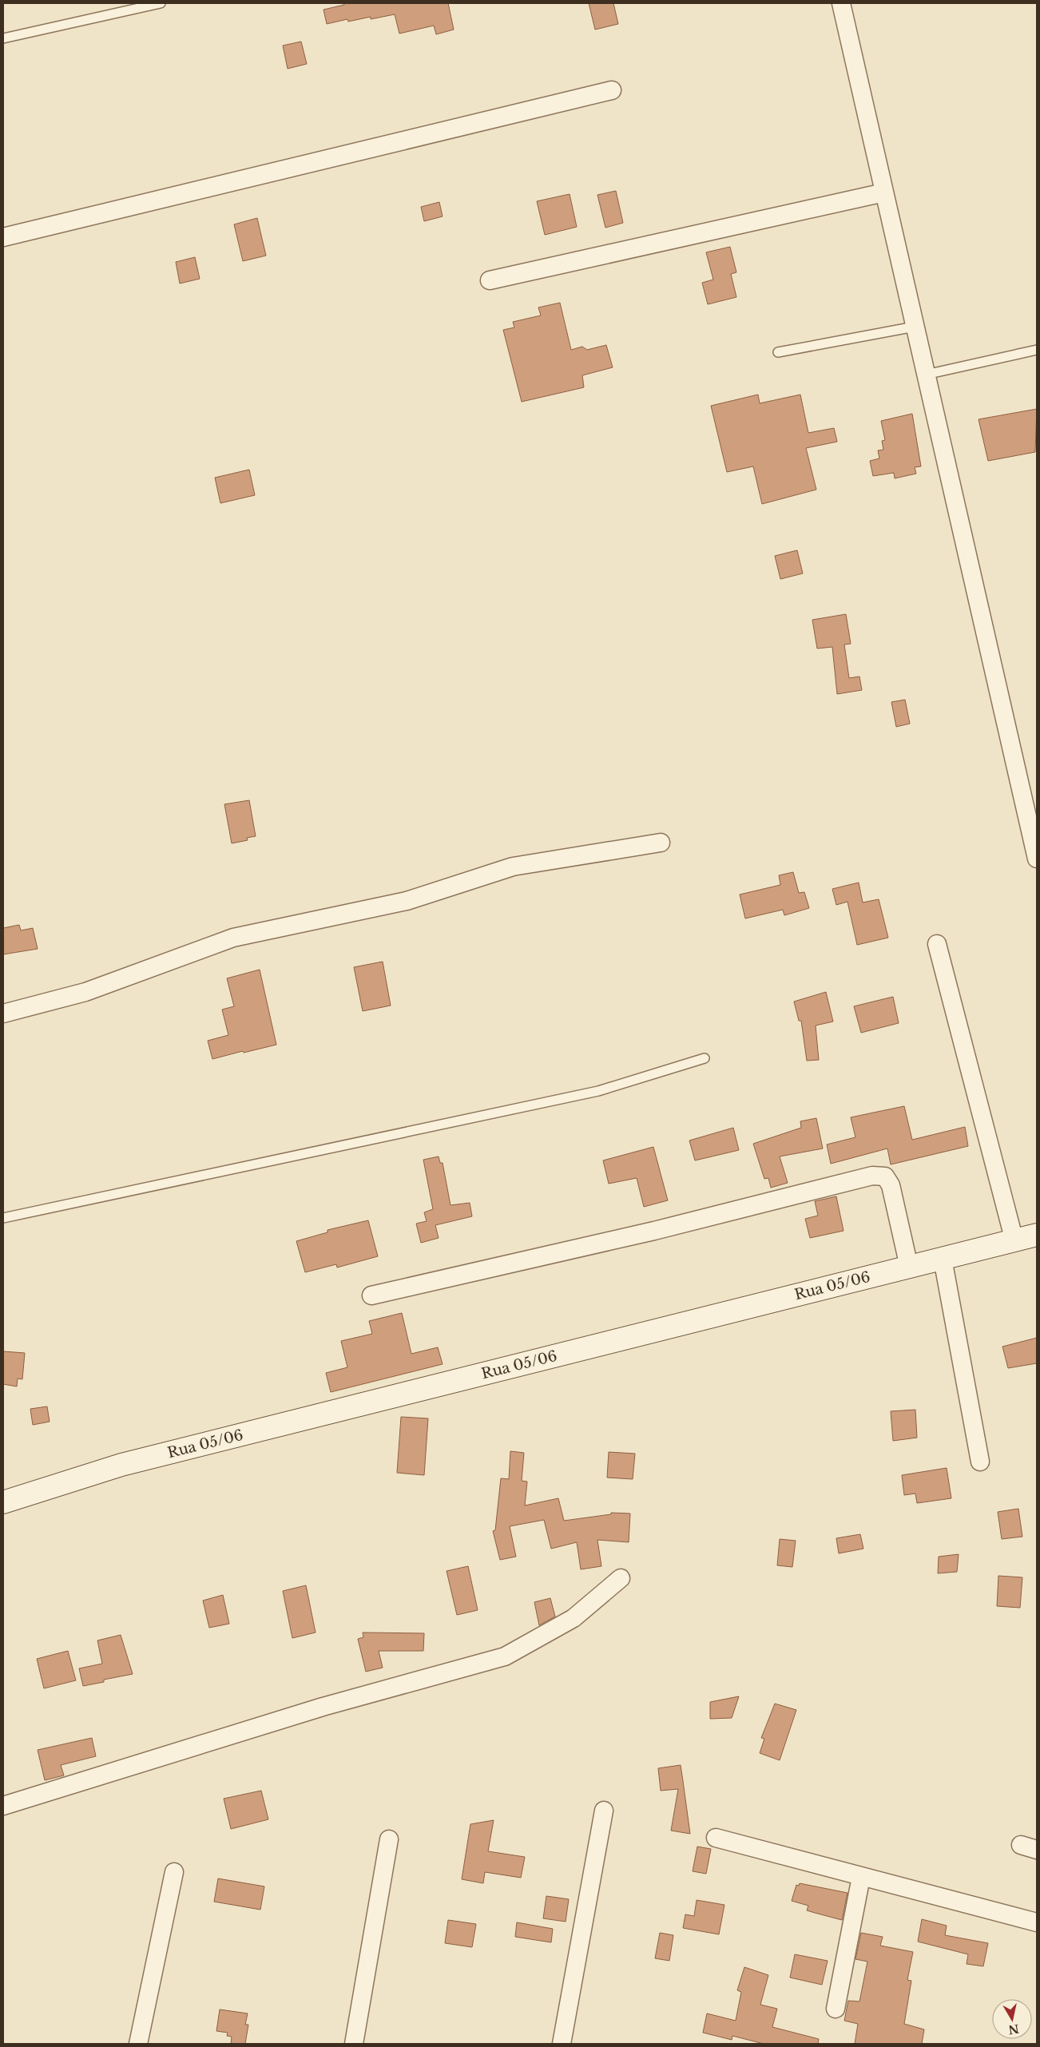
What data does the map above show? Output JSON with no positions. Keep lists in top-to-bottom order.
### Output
{
  "streets": {
    "street": ["Rua 05/06"]
  },
  "north": "bottom"
}
